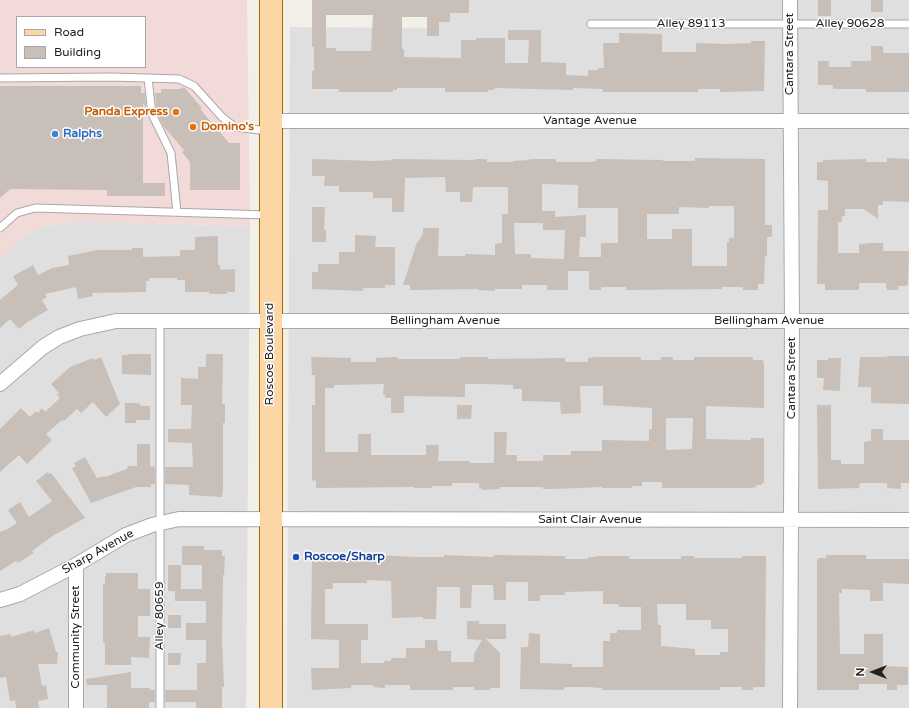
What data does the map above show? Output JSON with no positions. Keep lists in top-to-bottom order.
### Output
{
  "streets": {
    "main road": ["Roscoe Boulevard"],
    "street": [
      "Cantara Street",
      "Vantage Avenue",
      "Bellingham Avenue",
      "Saint Clair Avenue",
      "Sharp Avenue",
      "Community Street"
    ],
    "lane": ["Alley 89113", "Alley 90628", "Alley 80659"]
  },
  "crossings": [
    ["Alley 89113", "Alley 90628"],
    ["Alley 89113", "Cantara Street"],
    ["Alley 90628", "Cantara Street"],
    ["Cantara Street", "Vantage Avenue"],
    ["Cantara Street", "Bellingham Avenue"],
    ["Cantara Street", "Saint Clair Avenue"],
    ["Vantage Avenue", "Roscoe Boulevard"],
    ["Bellingham Avenue", "Roscoe Boulevard"],
    ["Bellingham Avenue", "Alley 80659"],
    ["Roscoe Boulevard", "Saint Clair Avenue"],
    ["Roscoe Boulevard", "Sharp Avenue"],
    ["Saint Clair Avenue", "Sharp Avenue"],
    ["Sharp Avenue", "Alley 80659"],
    ["Sharp Avenue", "Community Street"]
  ],
  "places": [
    "Panda Express",
    "Domino's",
    "Ralphs",
    "Roscoe/Sharp"
  ],
  "legend": ["Road", "Building"],
  "north": "left"
}
